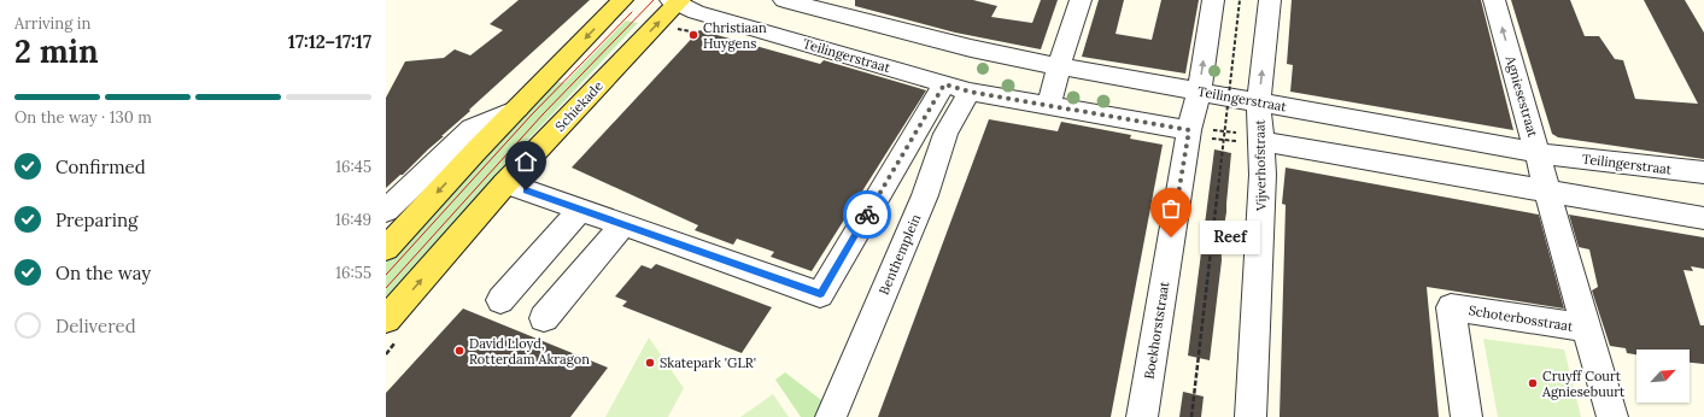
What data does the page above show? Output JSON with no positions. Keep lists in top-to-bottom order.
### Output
{
  "streets": {
    "main road": ["Schiekade"],
    "street": [
      "Teilingerstraat",
      "Agniesestraat",
      "Vijverhofstraat",
      "Benthemplein",
      "Schoterbosstraat",
      "Boekhorststraat"
    ]
  },
  "crossings": [
    ["Teilingerstraat", "Agniesestraat"],
    ["Teilingerstraat", "Schiekade"],
    ["Teilingerstraat", "Vijverhofstraat"],
    ["Teilingerstraat", "Benthemplein"],
    ["Teilingerstraat", "Boekhorststraat"],
    ["Agniesestraat", "Schoterbosstraat"]
  ],
  "one_way": ["Agniesestraat"],
  "places": [
    "Christiaan Huygens",
    "Reef",
    "David Lloyd, Rotterdam Akragon",
    "Skatepark 'GLR'",
    "Cruyff Court Agniesebuurt"
  ],
  "north": "top right",
  "page": {
    "heading": ["2 min", "Arriving in", "17:12–17:17"],
    "bar": "On the way · 130 m",
    "list": [
      ["Confirmed", "16:45"],
      ["Preparing", "16:49"],
      ["On the way", "16:55"],
      "Delivered"
    ],
    "bubble": "Reef"
  }
}
